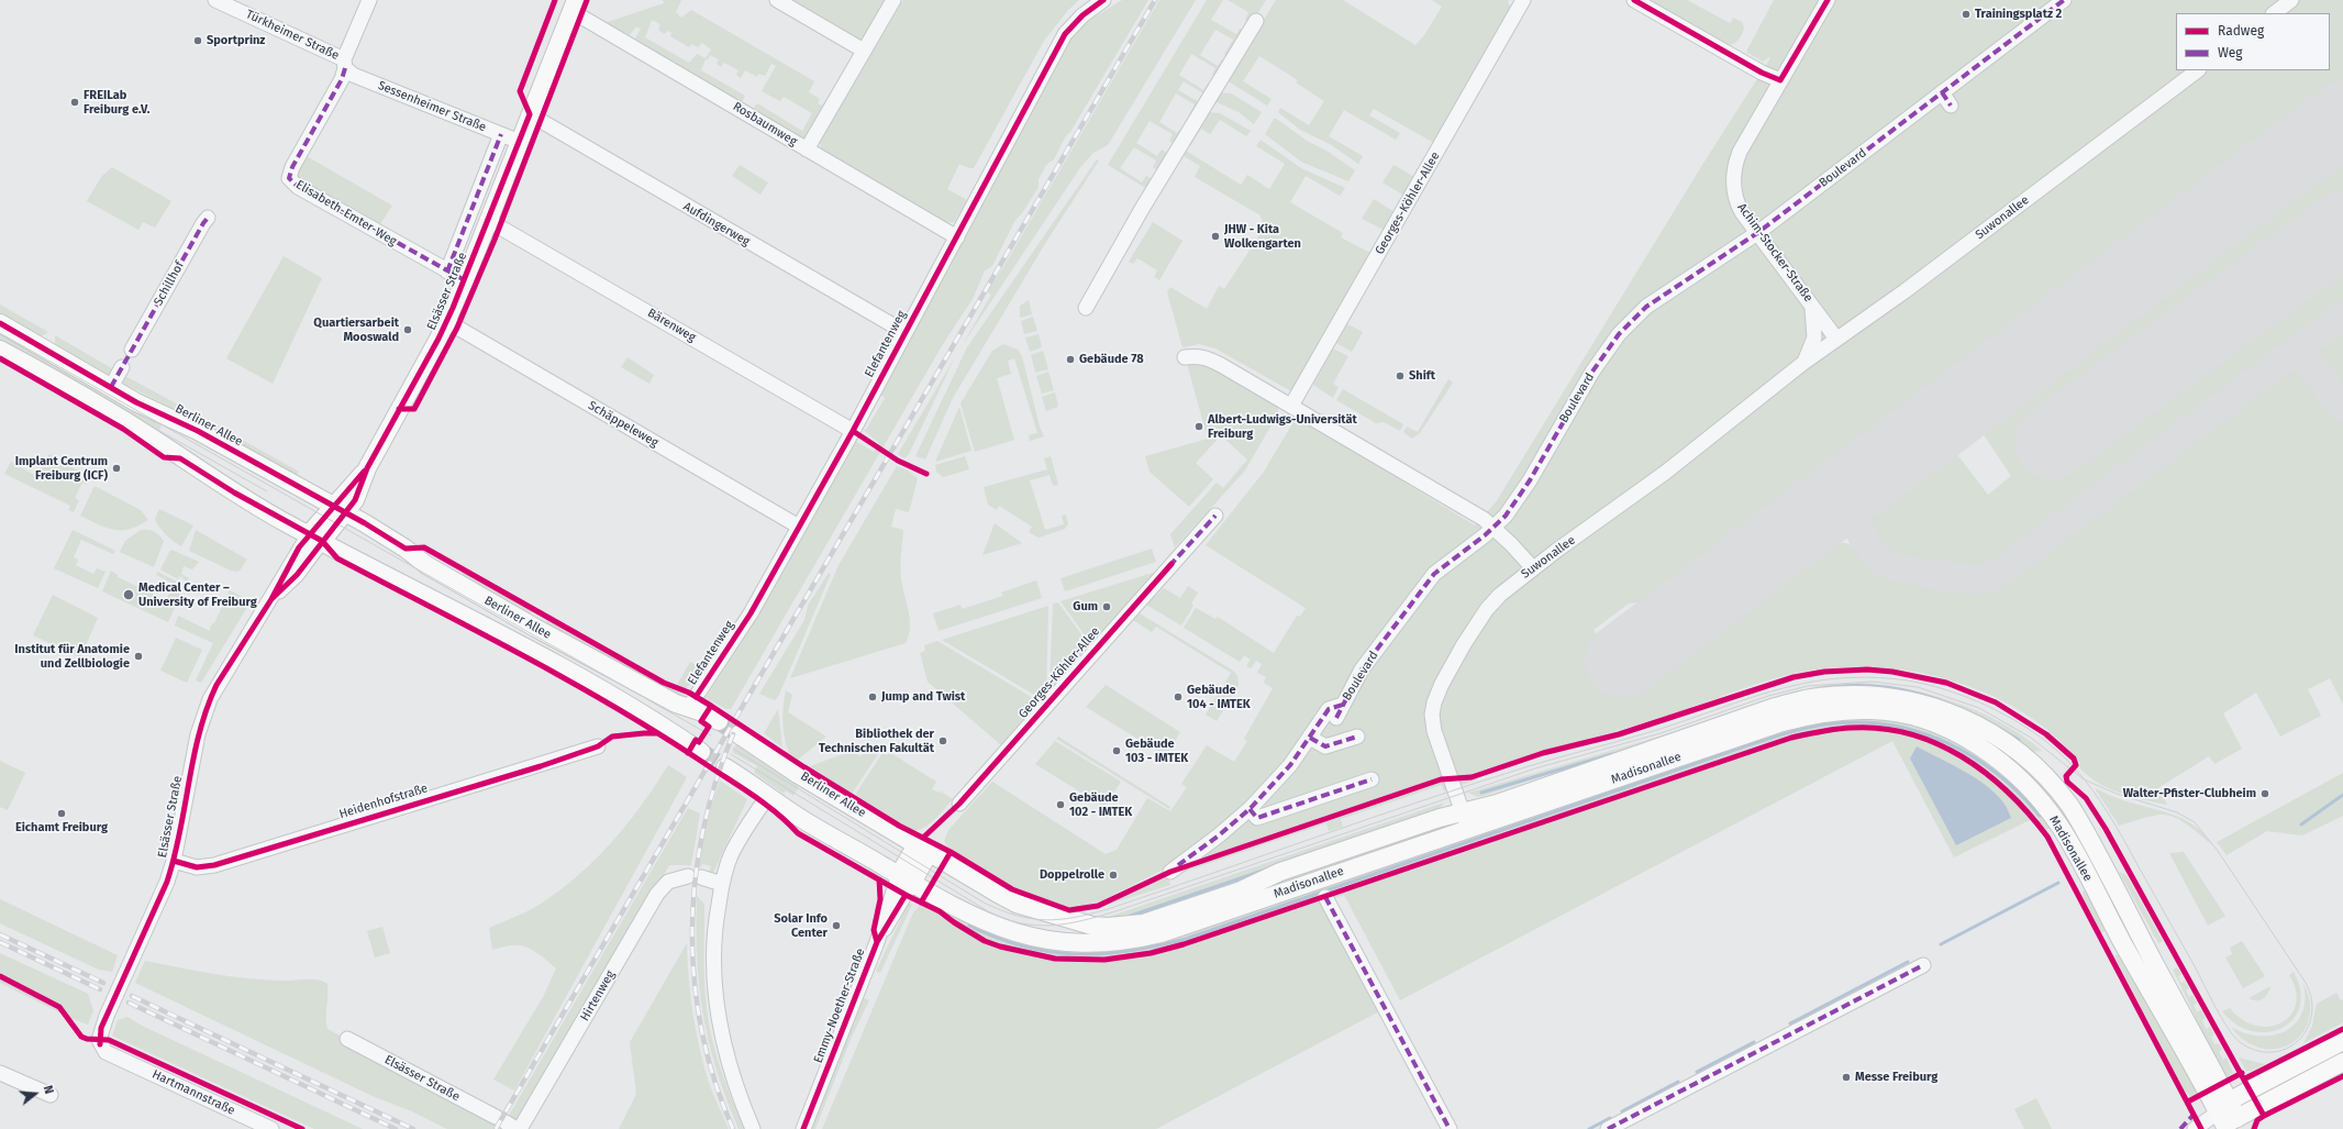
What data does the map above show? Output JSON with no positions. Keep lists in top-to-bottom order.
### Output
{
  "streets": {
    "main road": ["Elsässer Straße", "Berliner Allee", "Madisonallee"],
    "street": [
      "Türkheimer Straße",
      "Sessenheimer Straße",
      "Rosbaumweg",
      "Boulevard",
      "Georges-Köhler-Allee",
      "Elisabeth-Emter-Weg",
      "Suwonallee",
      "Aufdingerweg",
      "Achim-Stocker-Straße",
      "Schillhof",
      "Bärenweg",
      "Elefantenweg",
      "Schäppeleweg",
      "Heidenhofstraße",
      "Hirtenweg",
      "Emmy-Noether-Straße",
      "Hartmannstraße"
    ]
  },
  "crossings": [
    ["Türkheimer Straße", "Sessenheimer Straße"],
    ["Türkheimer Straße", "Elisabeth-Emter-Weg"],
    ["Sessenheimer Straße", "Elisabeth-Emter-Weg"],
    ["Sessenheimer Straße", "Elsässer Straße"],
    ["Rosbaumweg", "Elsässer Straße"],
    ["Rosbaumweg", "Elefantenweg"],
    ["Boulevard", "Achim-Stocker-Straße"],
    ["Elisabeth-Emter-Weg", "Elsässer Straße"],
    ["Suwonallee", "Achim-Stocker-Straße"],
    ["Suwonallee", "Madisonallee"],
    ["Aufdingerweg", "Elsässer Straße"],
    ["Aufdingerweg", "Elefantenweg"],
    ["Elsässer Straße", "Bärenweg"],
    ["Elsässer Straße", "Schäppeleweg"],
    ["Elsässer Straße", "Berliner Allee"],
    ["Elsässer Straße", "Heidenhofstraße"],
    ["Elsässer Straße", "Hartmannstraße"],
    ["Bärenweg", "Elefantenweg"],
    ["Elefantenweg", "Schäppeleweg"],
    ["Elefantenweg", "Berliner Allee"],
    ["Berliner Allee", "Madisonallee"],
    ["Madisonallee", "Emmy-Noether-Straße"]
  ],
  "places": [
    "Trainingsplatz 2",
    "Sportprinz",
    "FREILab Freiburg e.V.",
    "JHW - Kita Wolkengarten",
    "Quartiersarbeit Mooswald",
    "Gebäude 78",
    "Shift",
    "Albert-Ludwigs-Universität Freiburg",
    "Implant Centrum Freiburg (ICF)",
    "Medical Center – University of Freiburg",
    "Gum",
    "Institut für Anatomie und Zellbiologie",
    "Jump and Twist",
    "Gebäude 104 - IMTEK",
    "Bibliothek der Technischen Fakultät",
    "Gebäude 103 - IMTEK",
    "Walter-Pfister-Clubheim",
    "Gebäude 102 - IMTEK",
    "Eichamt Freiburg",
    "Doppelrolle",
    "Solar Info Center",
    "Messe Freiburg"
  ],
  "legend": ["Radweg", "Weg"],
  "north": "right"
}
